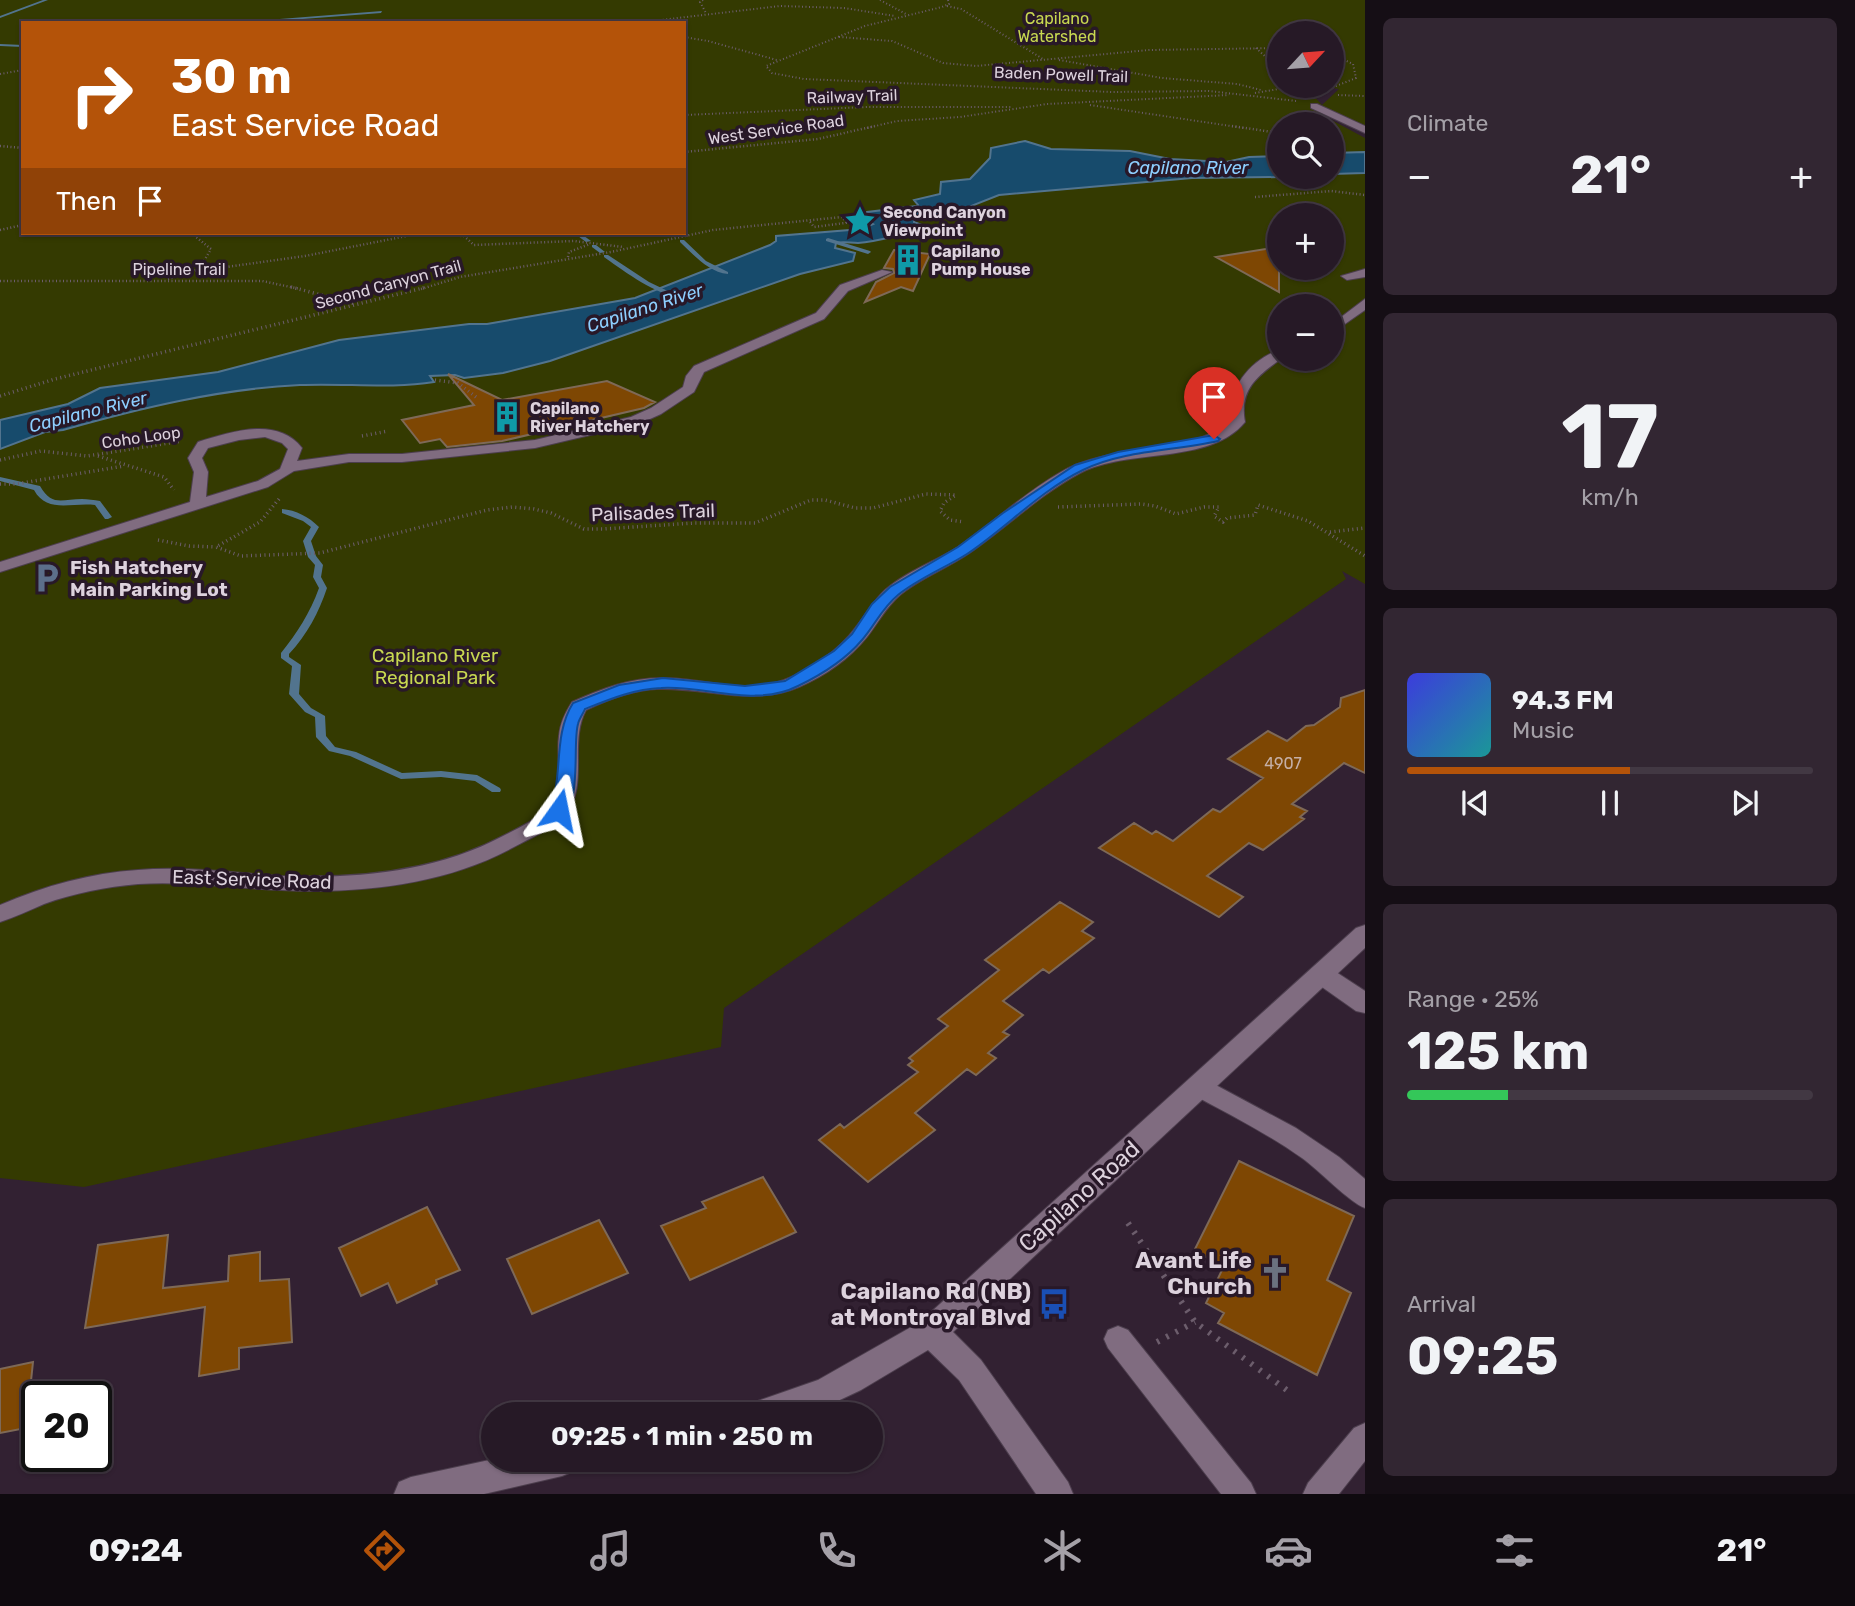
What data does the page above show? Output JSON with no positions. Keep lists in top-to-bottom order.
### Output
{
  "streets": {
    "main road": ["Capilano Road"],
    "lane": ["East Service Road"],
    "path": [
      "Baden Powell Trail",
      "Railway Trail",
      "West Service Road",
      "Pipeline Trail",
      "Second Canyon Trail",
      "Coho Loop",
      "Palisades Trail"
    ]
  },
  "crossings": [
    ["Baden Powell Trail", "West Service Road"],
    ["Railway Trail", "West Service Road"],
    ["Pipeline Trail", "Second Canyon Trail"],
    ["Palisades Trail", "East Service Road"]
  ],
  "water": ["Capilano River"],
  "parks": ["Capilano Watershed", "Capilano River Regional Park"],
  "places": {
    "place": ["Second Canyon Viewpoint"],
    "building": ["Capilano Pump House", "Capilano River Hatchery"],
    "parking": ["Fish Hatchery Main Parking Lot"],
    "church": ["Avant Life Church"],
    "bus stop": ["Capilano Rd (NB) at Montroyal Blvd"]
  },
  "house_numbers": ["4907"],
  "north": "top right",
  "page": {
    "tile": [
      "Climate",
      ["17", "km/h"],
      ["Range · 25%", "125 km"],
      ["Arrival", "09:25"]
    ],
    "map_buttons": ["+", "−"],
    "turn": ["30 m", "East Service Road"],
    "heat": ["−", "21°", "+"],
    "then": "Then",
    "song": ["94.3 FM", "Music"],
    "limit": "20",
    "trip": "09:25 · 1 min · 250 m",
    "tabs": ["09:24", "21°"]
  }
}
